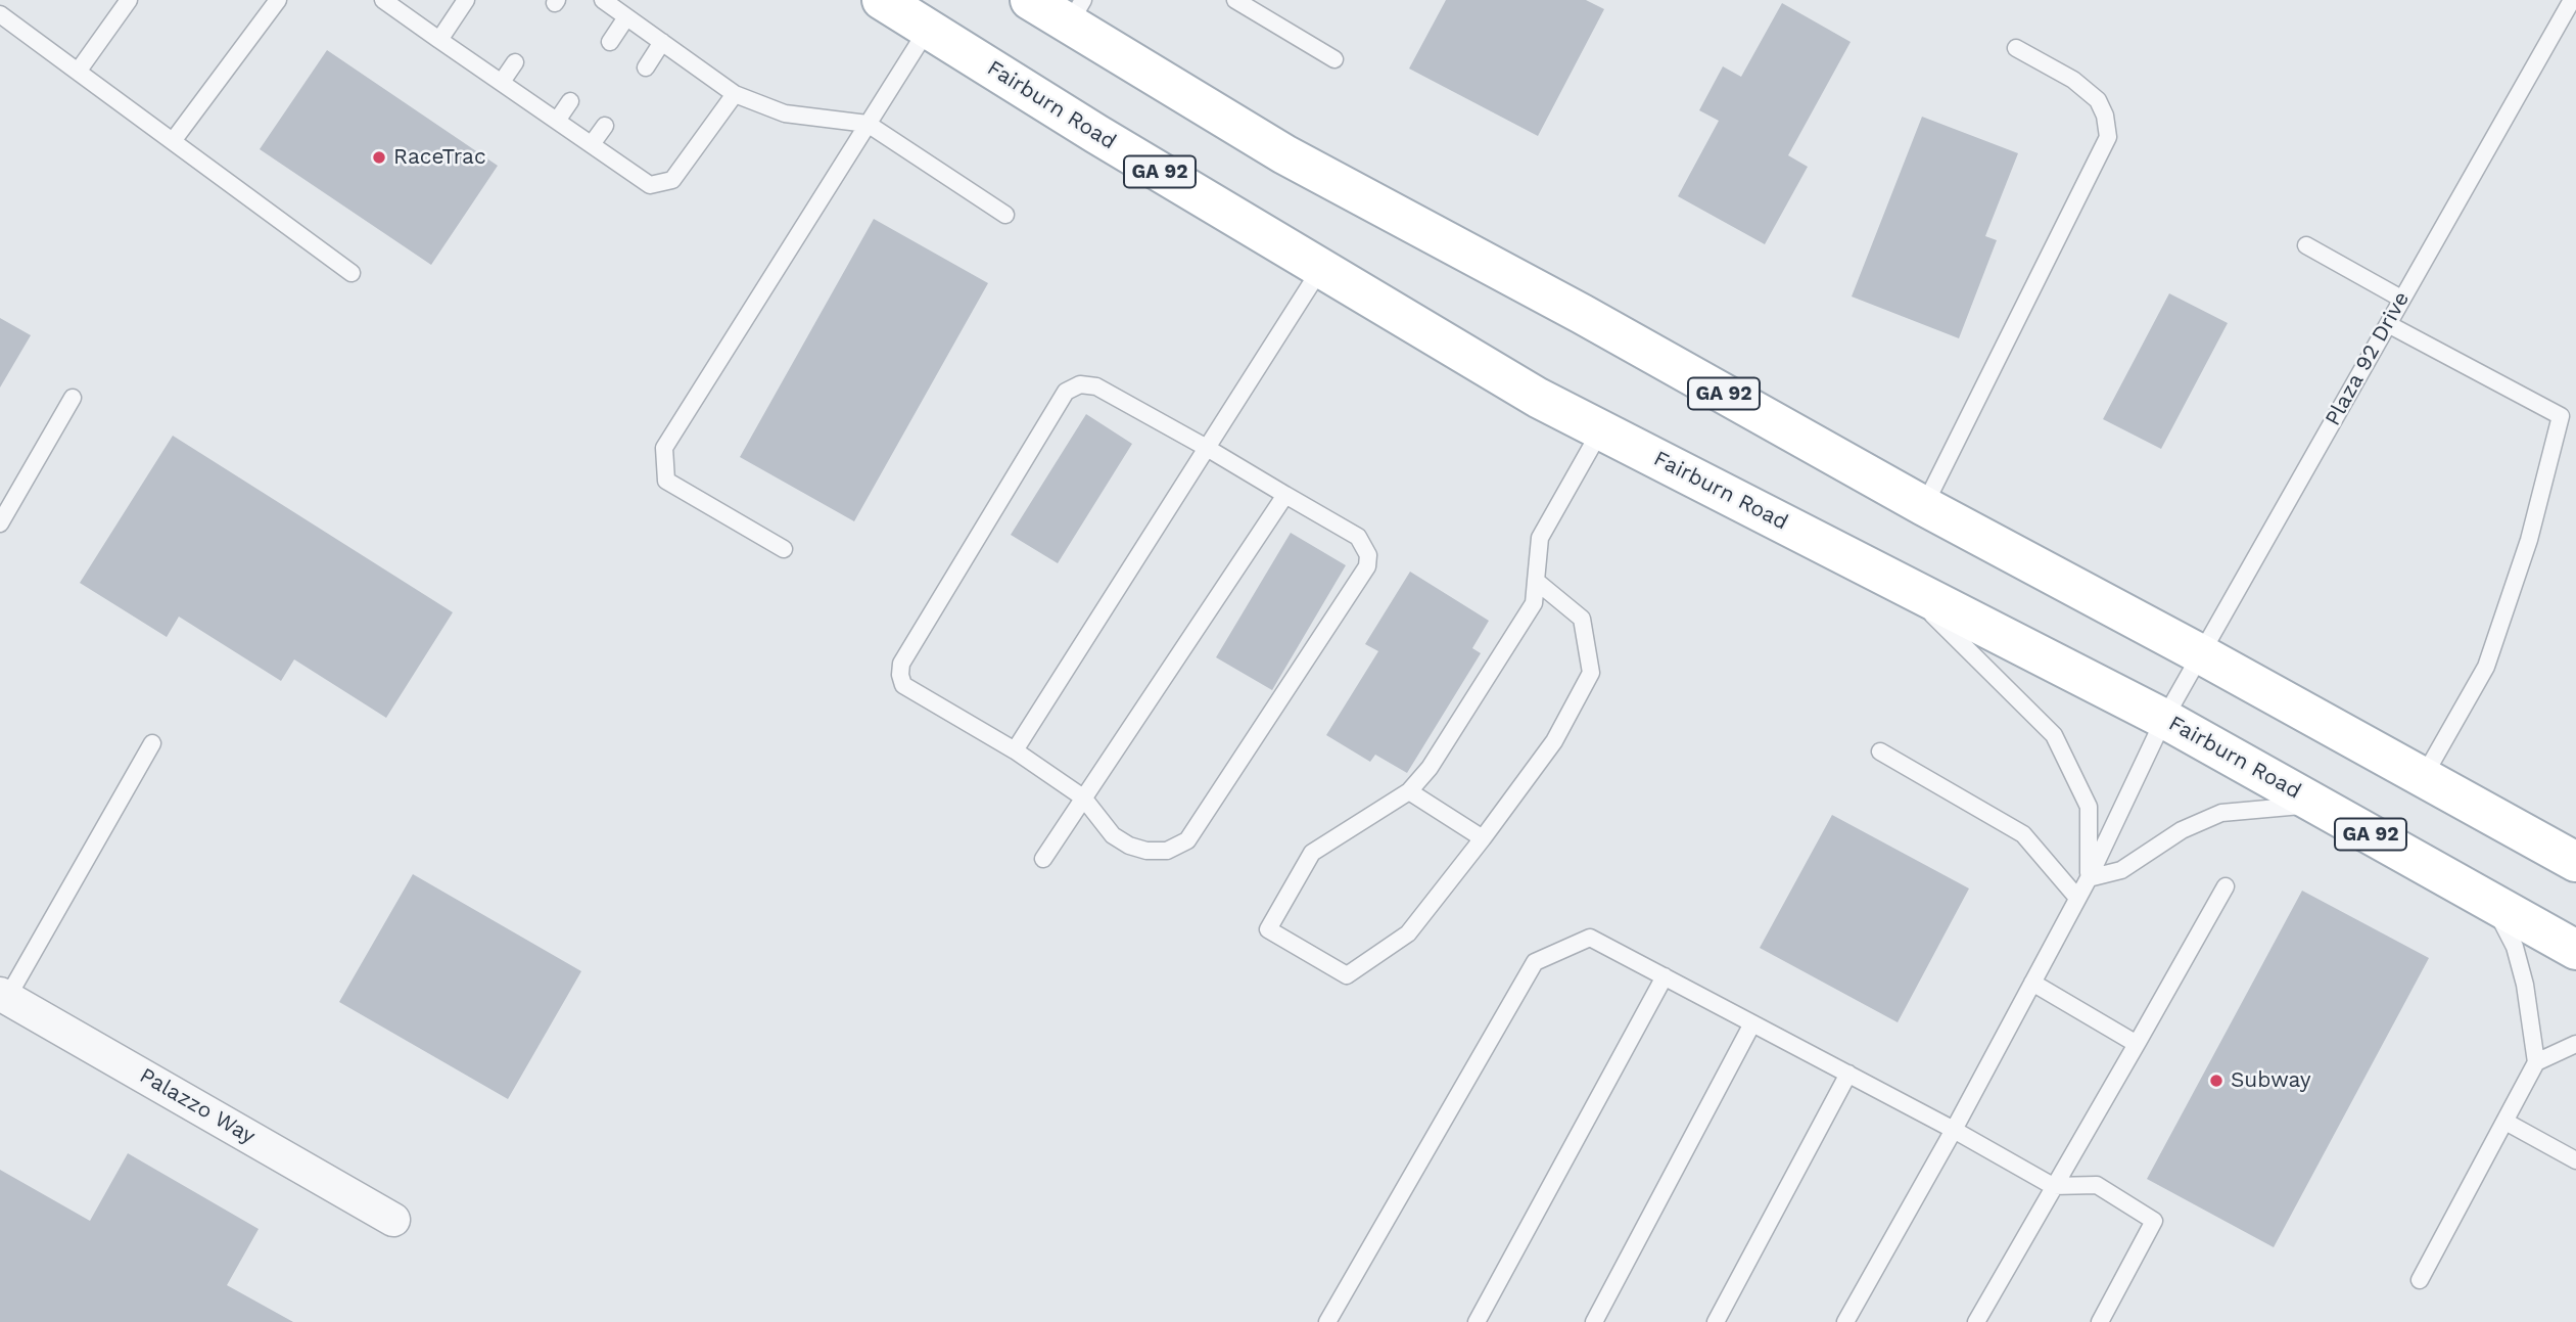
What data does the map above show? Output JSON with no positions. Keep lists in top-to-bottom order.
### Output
{
  "streets": {
    "main road": ["Fairburn Road", "GA 92"],
    "street": ["Palazzo Way"],
    "lane": ["Plaza 92 Drive"]
  },
  "crossings": [
    ["Fairburn Road", "Plaza 92 Drive"],
    ["GA 92", "Plaza 92 Drive"]
  ],
  "places": ["RaceTrac", "Subway"]
}
